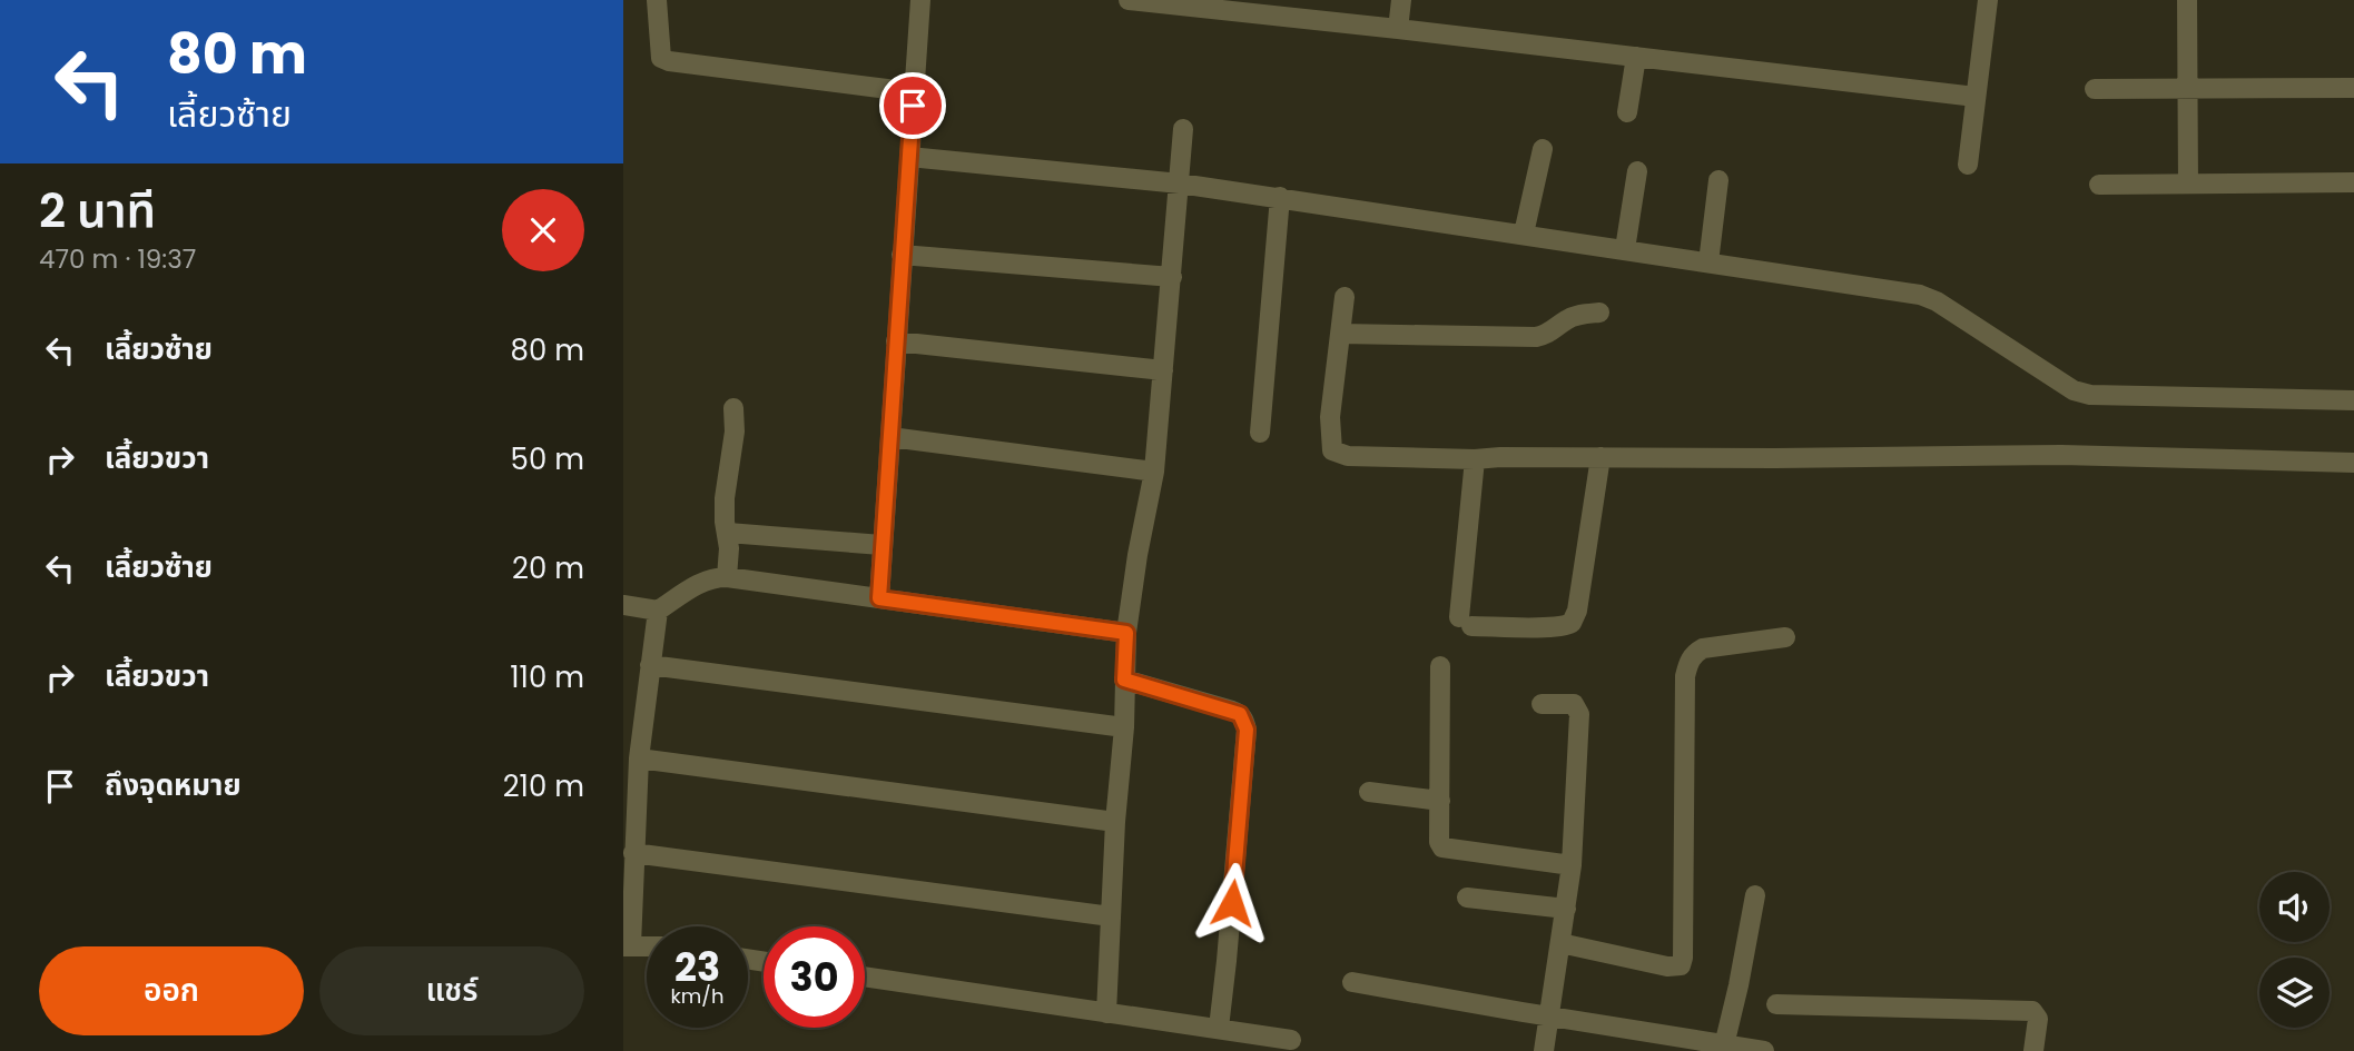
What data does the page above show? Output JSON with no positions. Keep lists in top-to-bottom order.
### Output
{
  "page": {
    "turn": ["80 m", "เลี้ยวซ้าย"],
    "heading": ["2 นาที", "470 m · 19:37"],
    "list": [
      {
        "name": "เลี้ยวซ้าย",
        "value": "80 m"
      },
      {
        "name": "เลี้ยวขวา",
        "value": "50 m"
      },
      {
        "name": "เลี้ยวซ้าย",
        "value": "20 m"
      },
      {
        "name": "เลี้ยวขวา",
        "value": "110 m"
      },
      {
        "name": "ถึงจุดหมาย",
        "value": "210 m"
      }
    ],
    "speed": "23 km/h",
    "limit": "30",
    "buttons": ["ออก", "แชร์"]
  }
}
